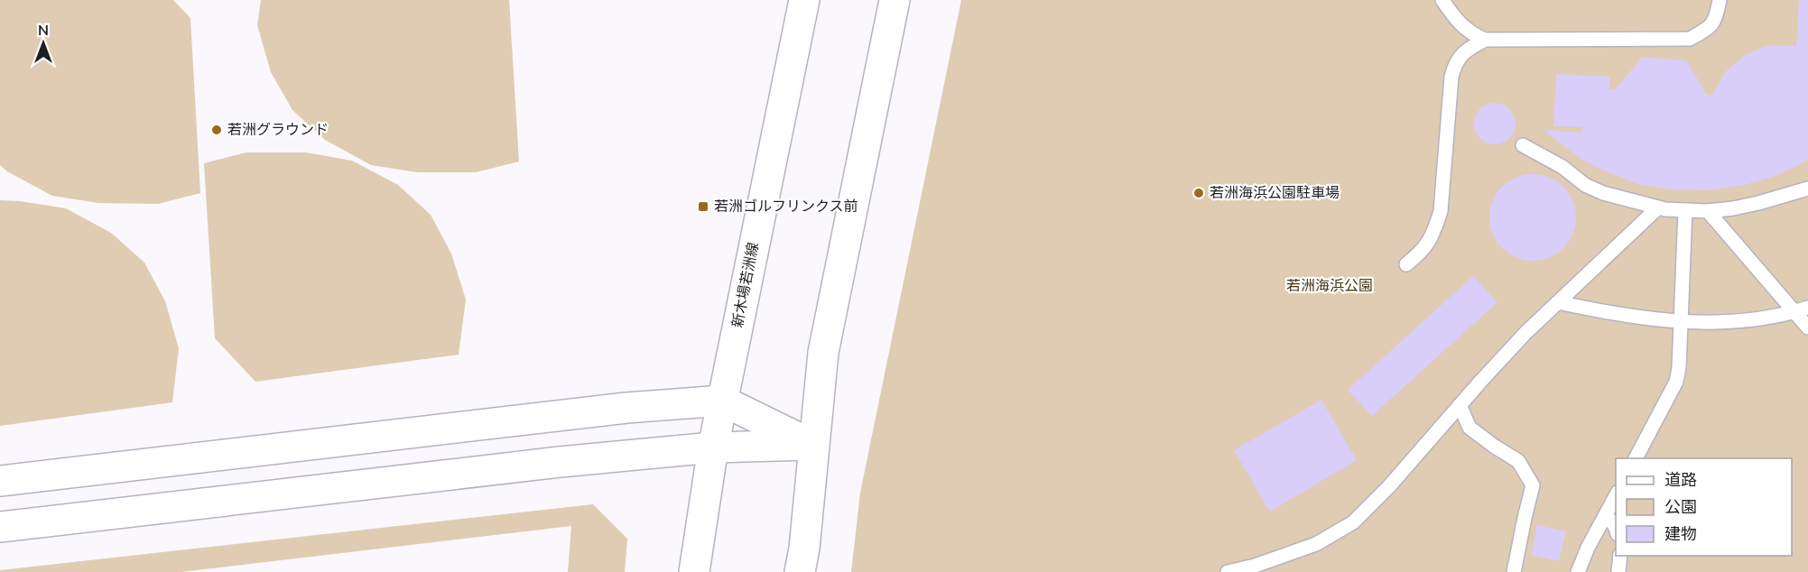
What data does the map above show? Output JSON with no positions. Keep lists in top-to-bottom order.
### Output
{
  "streets": {
    "street": ["新木場若洲線"]
  },
  "parks": ["若洲海浜公園"],
  "places": {
    "other": ["若洲グラウンド", "若洲海浜公園駐車場"],
    "transit": ["若洲ゴルフリンクス前"]
  },
  "legend": ["道路", "公園", "建物"],
  "north": "top"
}
